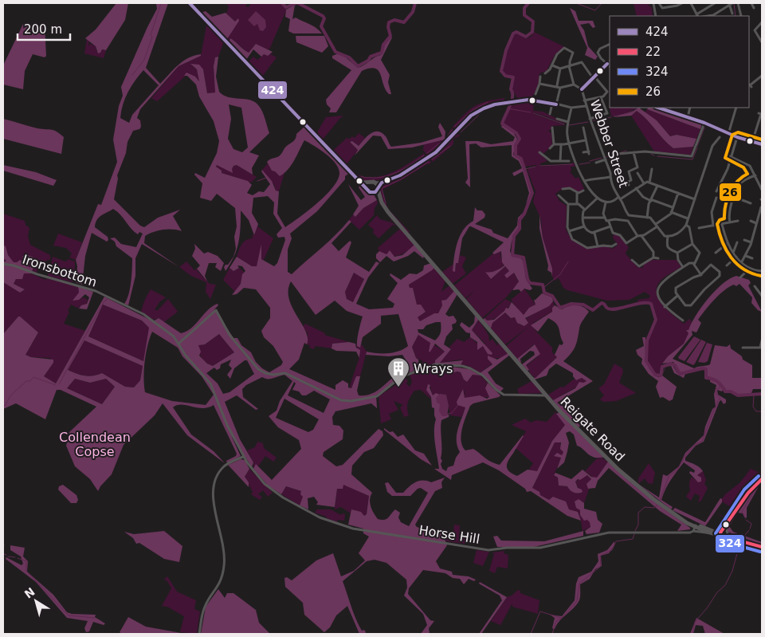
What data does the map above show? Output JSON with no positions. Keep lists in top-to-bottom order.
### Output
{
  "streets": {
    "main road": ["Reigate Road"],
    "street": ["Webber Street", "Ironsbottom", "Horse Hill"]
  },
  "crossings": [
    ["Ironsbottom", "Horse Hill"],
    ["Reigate Road", "Horse Hill"]
  ],
  "parks": ["Collendean Copse"],
  "places": {
    "building": ["Wrays"]
  },
  "lines": [
    "transit line 424",
    "transit line 26",
    "transit line 324",
    "transit line 22"
  ],
  "legend": [
    "424",
    "22",
    "324",
    "26"
  ],
  "scale_bar": "200 m",
  "north": "top left"
}
